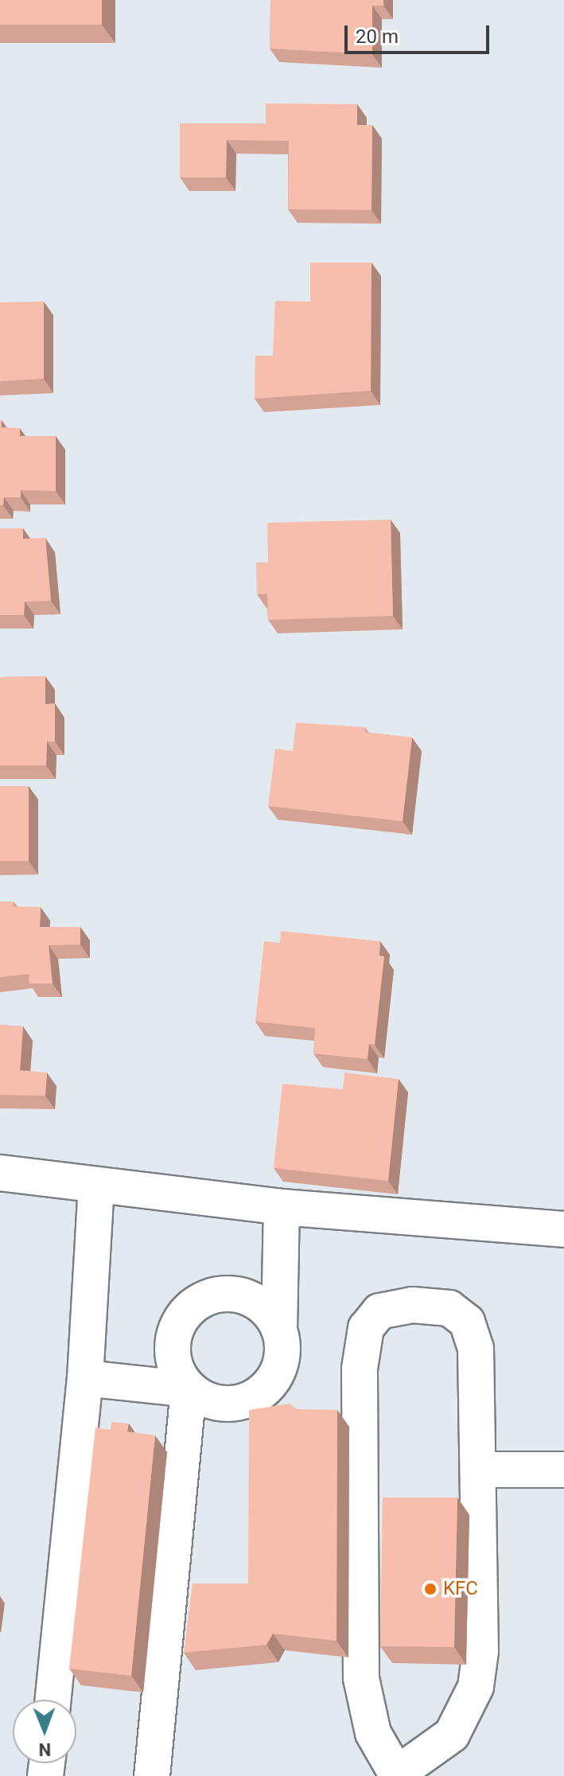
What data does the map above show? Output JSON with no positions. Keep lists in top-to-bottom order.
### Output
{
  "places": ["KFC"],
  "scale_bar": "20 m",
  "north": "bottom"
}
